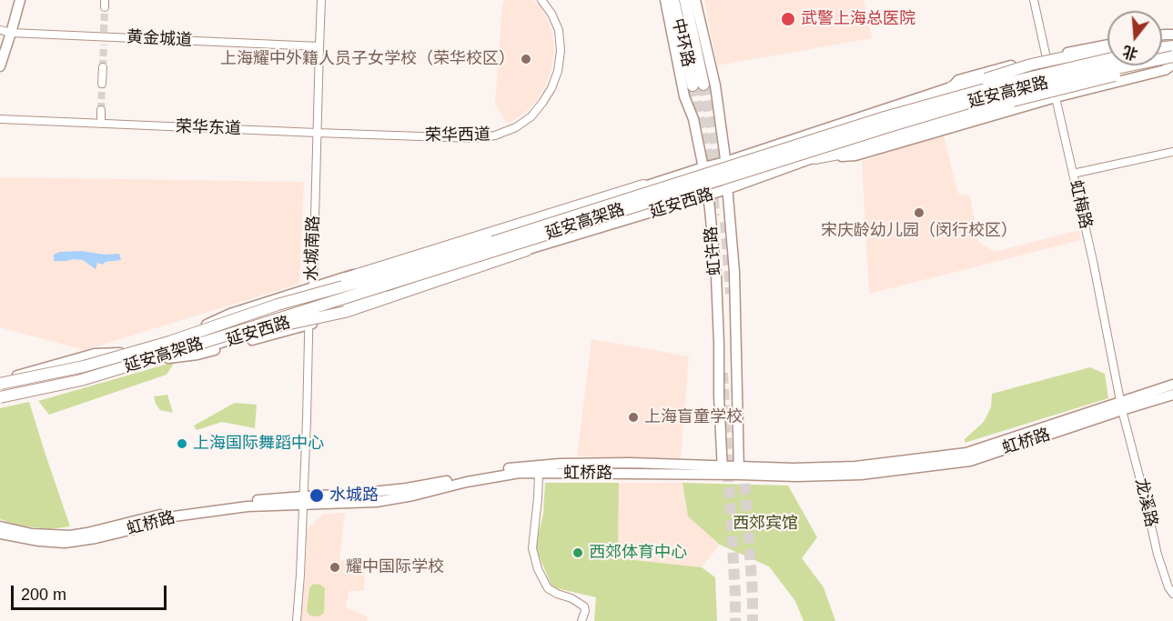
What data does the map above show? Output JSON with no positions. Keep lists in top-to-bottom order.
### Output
{
  "streets": {
    "highway": ["中环路", "延安高架路"],
    "main road": ["延安西路", "虹许路", "虹桥路"],
    "street": [
      "黄金城道",
      "荣华东道",
      "荣华西道",
      "虹梅路",
      "水城南路",
      "龙溪路"
    ]
  },
  "crossings": [
    ["黄金城道", "水城南路"],
    ["延安高架路", "延安西路"],
    ["荣华东道", "荣华西道"],
    ["荣华东道", "水城南路"],
    ["荣华西道", "水城南路"],
    ["延安西路", "虹梅路"],
    ["延安西路", "水城南路"],
    ["延安西路", "虹许路"],
    ["虹梅路", "虹桥路"],
    ["虹梅路", "龙溪路"],
    ["水城南路", "虹桥路"],
    ["虹许路", "虹桥路"],
    ["虹桥路", "龙溪路"]
  ],
  "parks": ["西郊宾馆"],
  "places": [
    "武警上海总医院",
    "上海耀中外籍人员子女学校（荣华校区）",
    "宋庆龄幼儿园（闵行校区）",
    "上海盲童学校",
    "上海国际舞蹈中心",
    "水城路",
    "西郊体育中心",
    "耀中国际学校"
  ],
  "scale_bar": "200 m",
  "north": "bottom"
}
